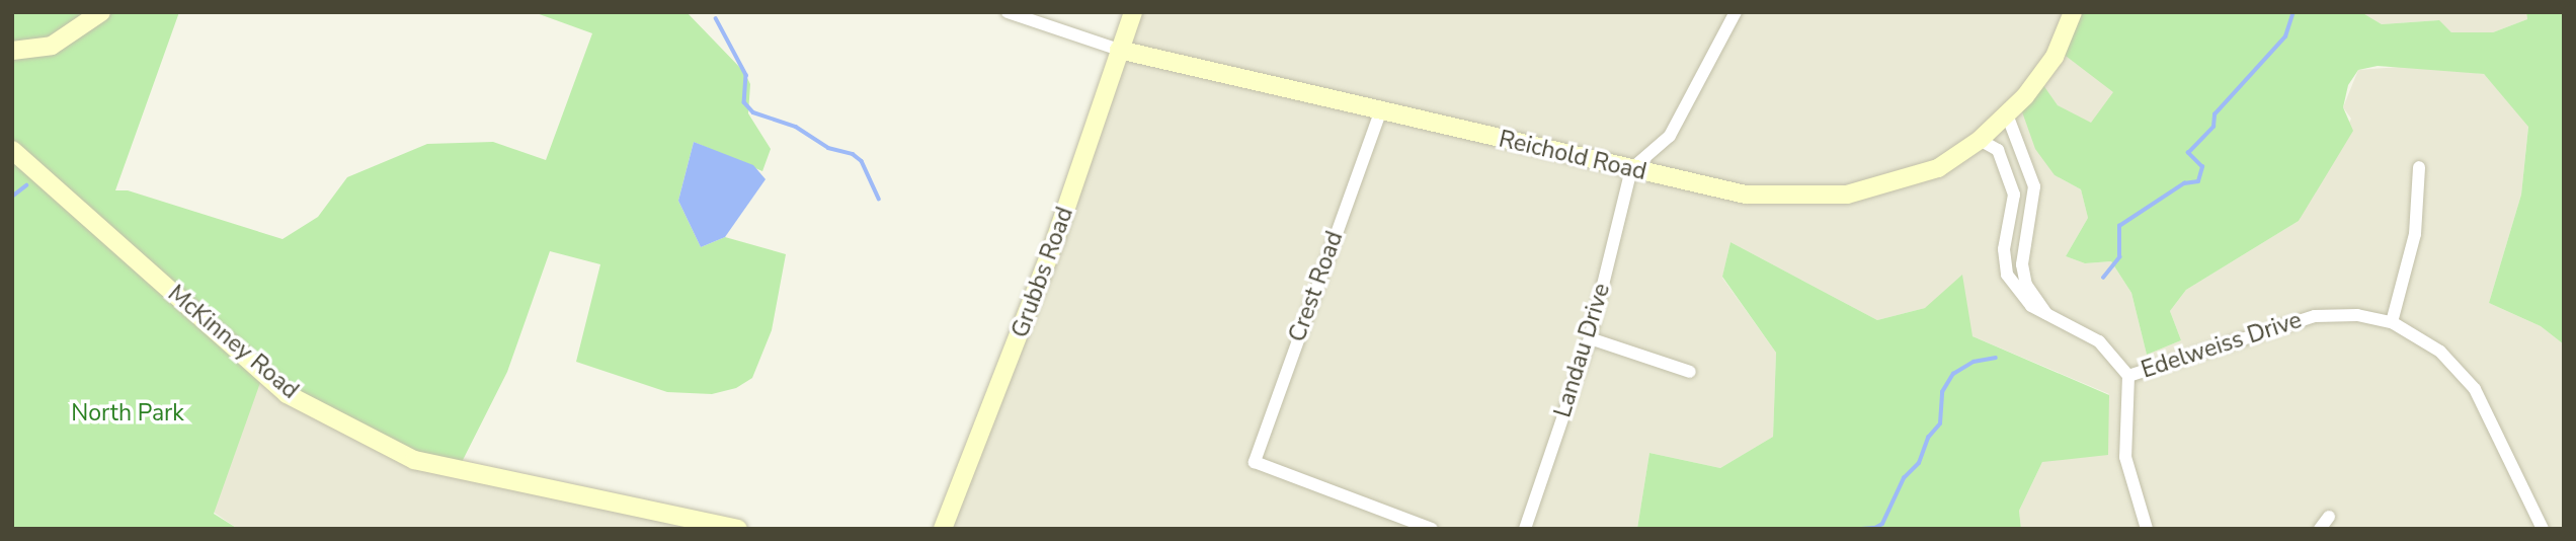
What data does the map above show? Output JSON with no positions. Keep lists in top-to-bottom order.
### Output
{
  "streets": {
    "street": [
      "Reichold Road",
      "Grubbs Road",
      "Crest Road",
      "McKinney Road",
      "Edelweiss Drive",
      "Landau Drive"
    ]
  },
  "crossings": [
    ["Reichold Road", "Grubbs Road"],
    ["Reichold Road", "Crest Road"],
    ["Reichold Road", "Landau Drive"]
  ],
  "parks": ["North Park"]
}
